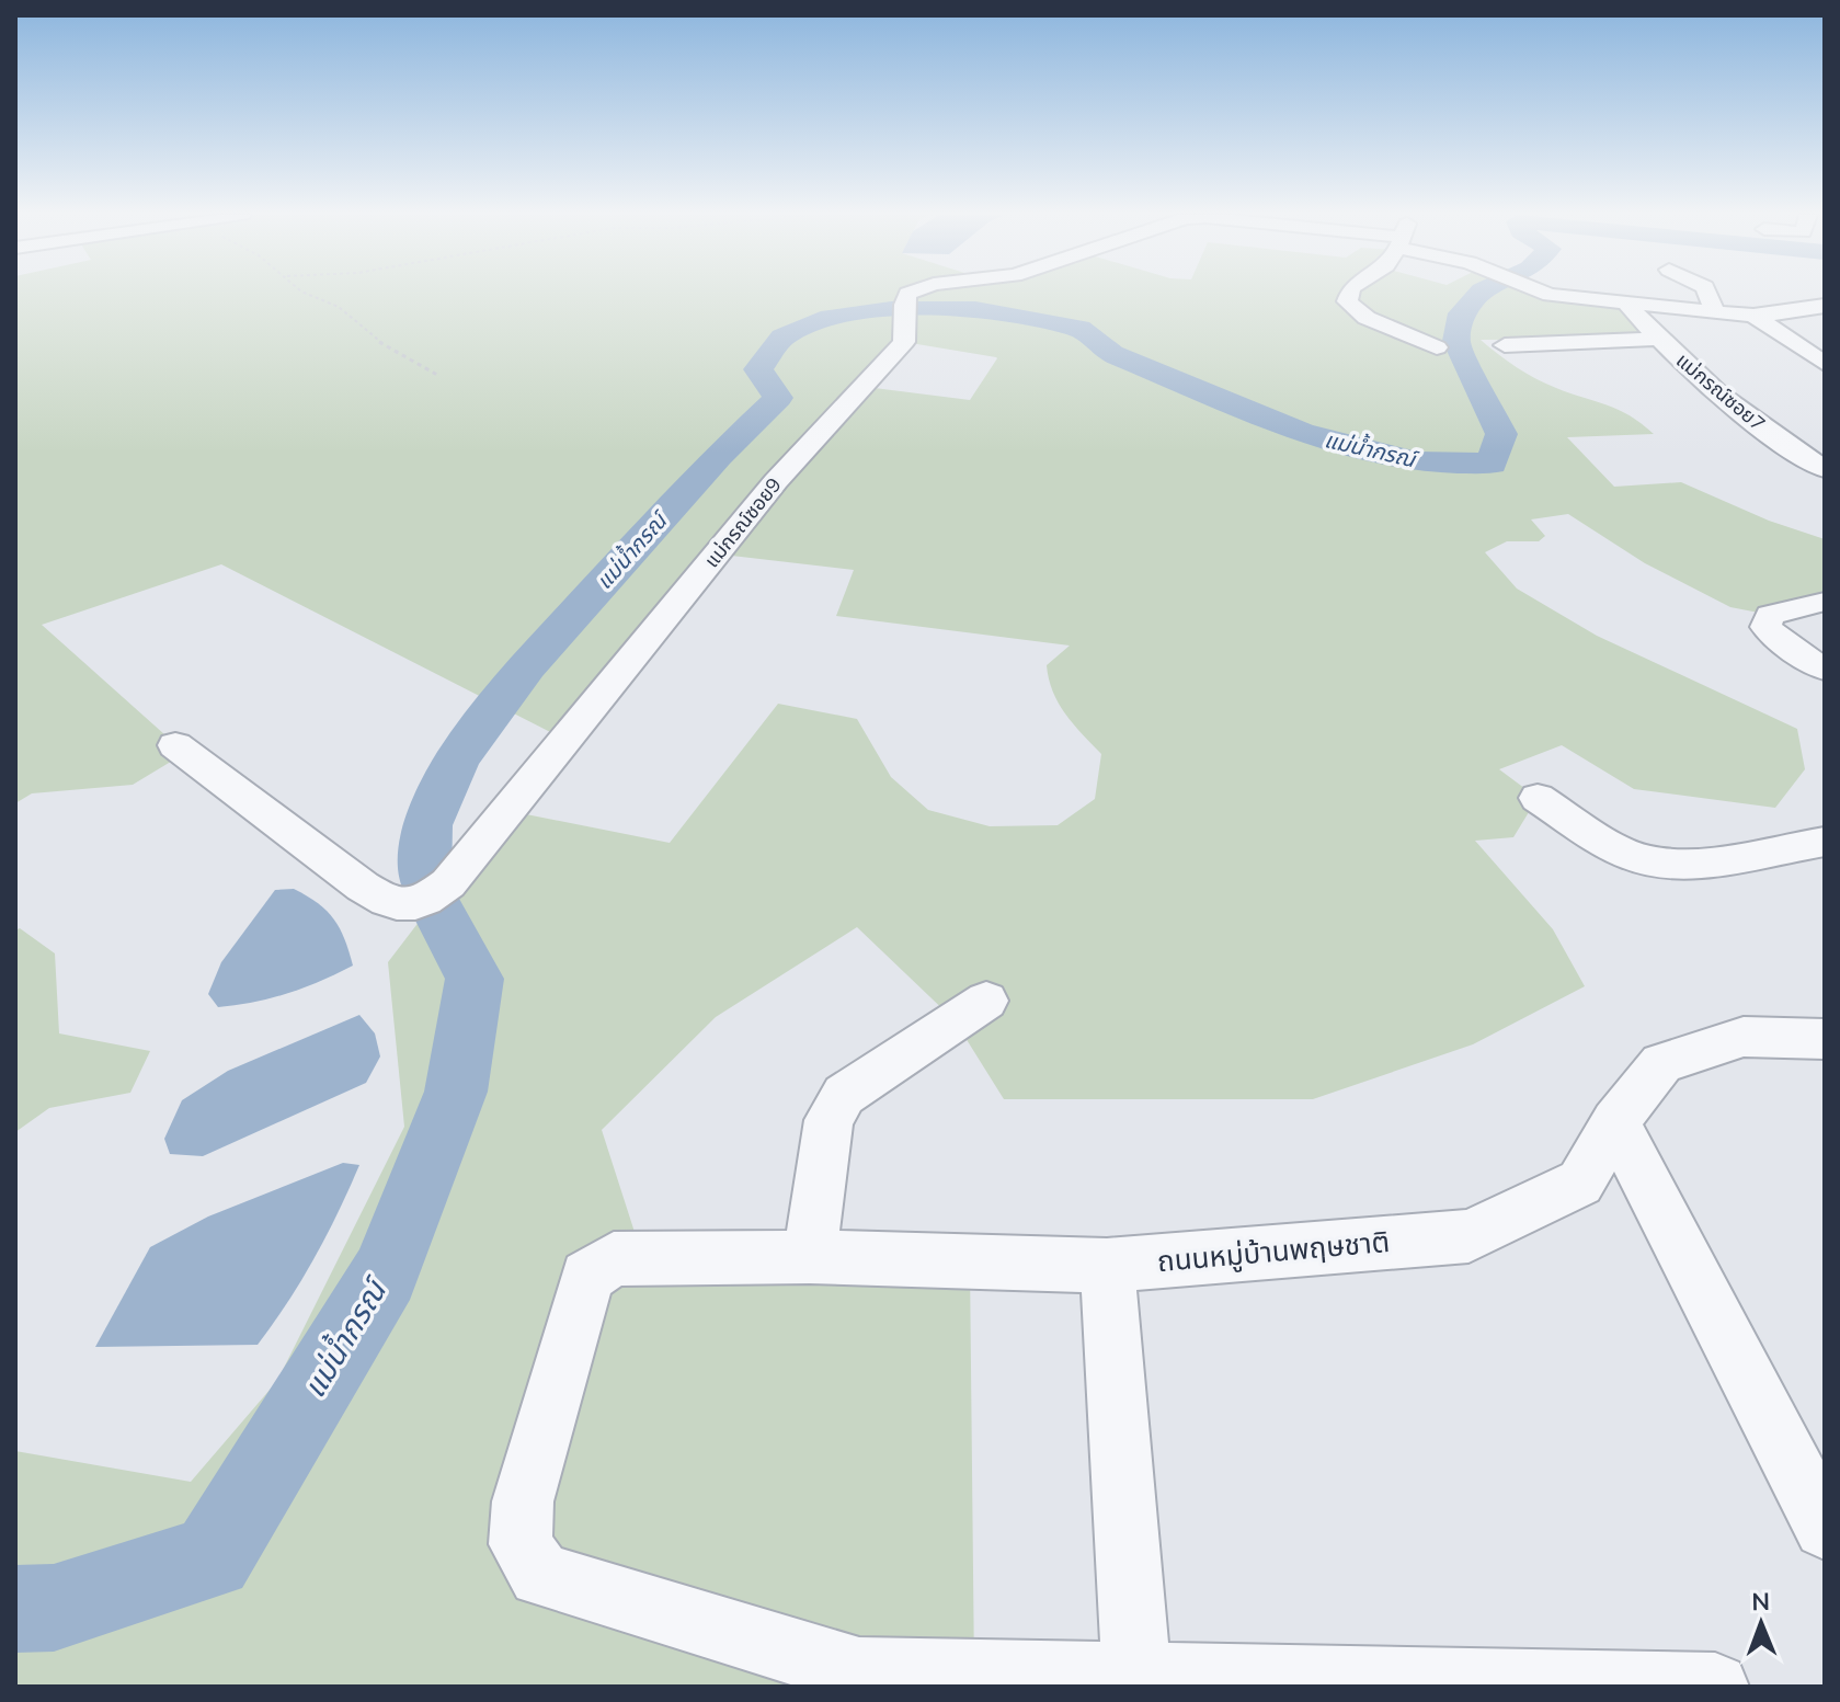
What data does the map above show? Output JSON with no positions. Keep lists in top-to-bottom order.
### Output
{
  "streets": {
    "street": ["แม่กรณ์ซอย7", "แม่กรณ์ซอย9", "ถนนหมู่บ้านพฤษชาติ"]
  },
  "water": ["แม่น้ำกรณ์"],
  "north": "top"
}
